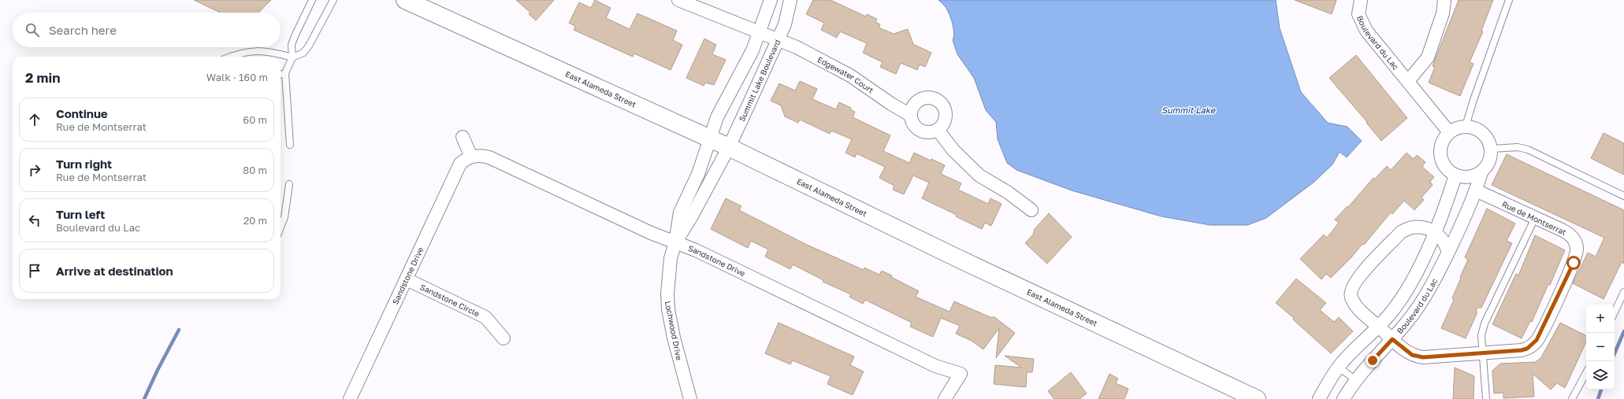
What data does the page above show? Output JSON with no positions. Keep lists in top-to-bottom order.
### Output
{
  "streets": {
    "street": [
      "Boulevard du Lac",
      "Edgewater Court",
      "Summit Lake Boulevard",
      "East Alameda Street",
      "Rue de Montserrat",
      "Sandstone Drive",
      "Sandstone Circle",
      "Lochwood Drive"
    ]
  },
  "crossings": [
    ["Boulevard du Lac", "Rue de Montserrat"],
    ["Edgewater Court", "Summit Lake Boulevard"],
    ["Summit Lake Boulevard", "East Alameda Street"],
    ["Summit Lake Boulevard", "Lochwood Drive"],
    ["East Alameda Street", "Lochwood Drive"],
    ["Sandstone Drive", "Sandstone Circle"],
    ["Sandstone Drive", "Lochwood Drive"]
  ],
  "water": ["Summit Lake"],
  "page": {
    "search": "Search here",
    "heading": ["2 min", "Walk · 160 m"],
    "list": [
      ["Continue", "Rue de Montserrat", "60 m"],
      ["Turn right", "Rue de Montserrat", "80 m"],
      ["Turn left", "Boulevard du Lac", "20 m"],
      "Arrive at destination"
    ],
    "map_buttons": ["+", "−"]
  }
}
